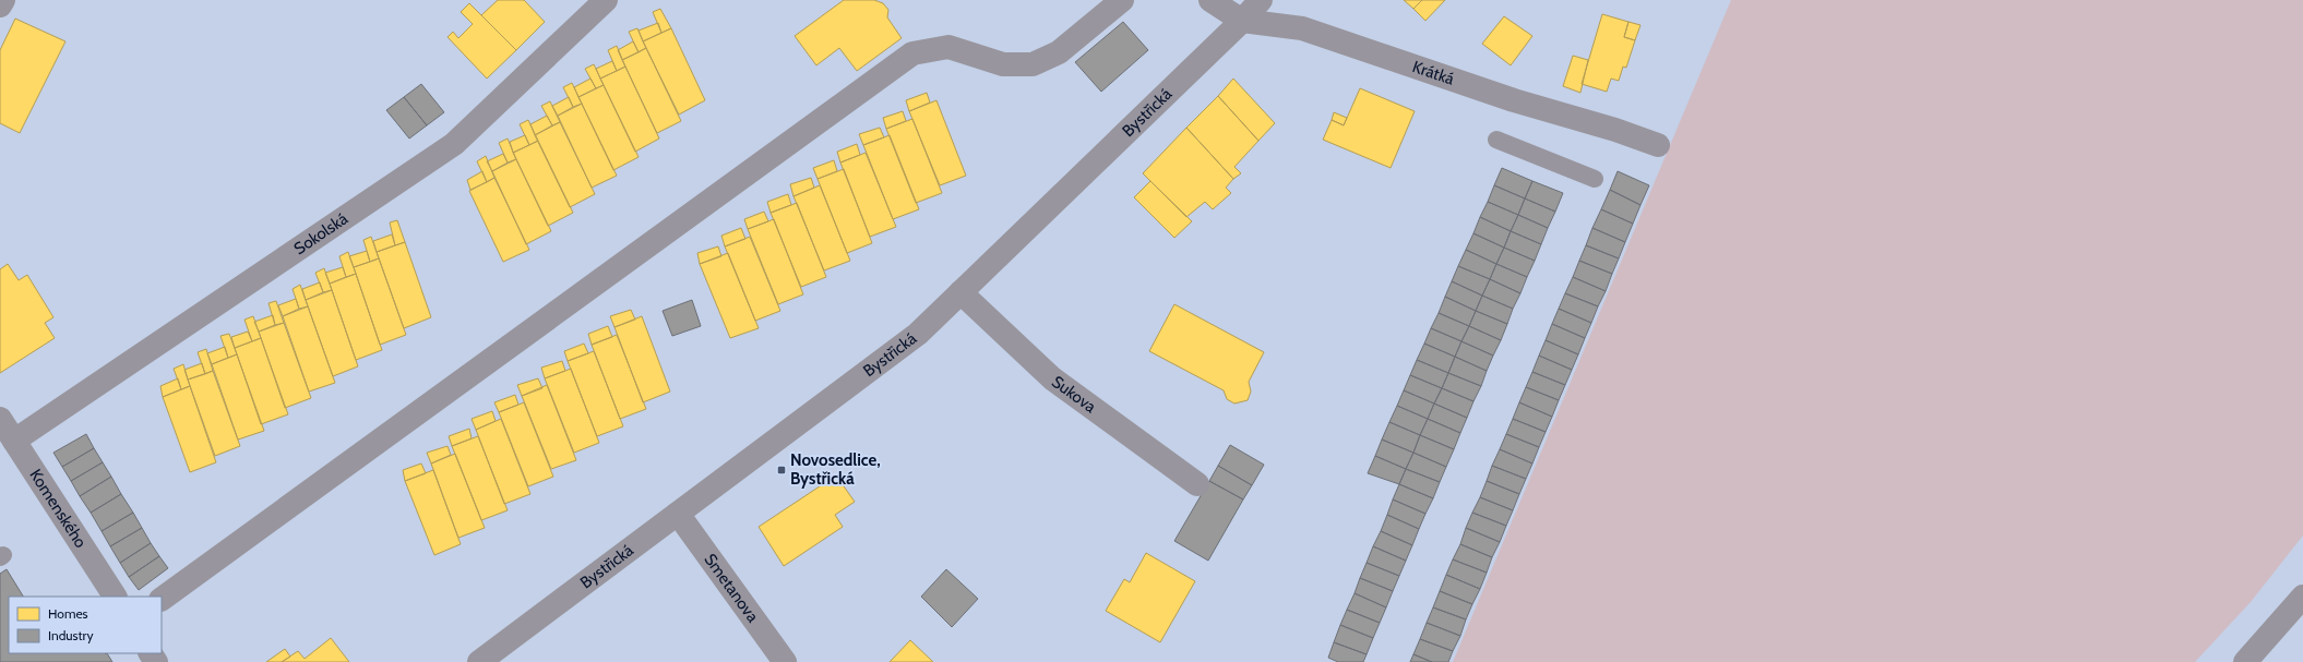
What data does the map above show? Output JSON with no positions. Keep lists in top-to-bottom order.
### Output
{
  "streets": {
    "street": [
      "Krátká",
      "Bystřická",
      "Sokolská",
      "Sukova",
      "Komenského",
      "Smetanova"
    ]
  },
  "crossings": [
    ["Krátká", "Bystřická"],
    ["Bystřická", "Sukova"],
    ["Bystřická", "Smetanova"],
    ["Sokolská", "Komenského"]
  ],
  "places": {
    "transit": ["Novosedlice, Bystřická"]
  },
  "legend": ["Homes", "Industry"]
}
